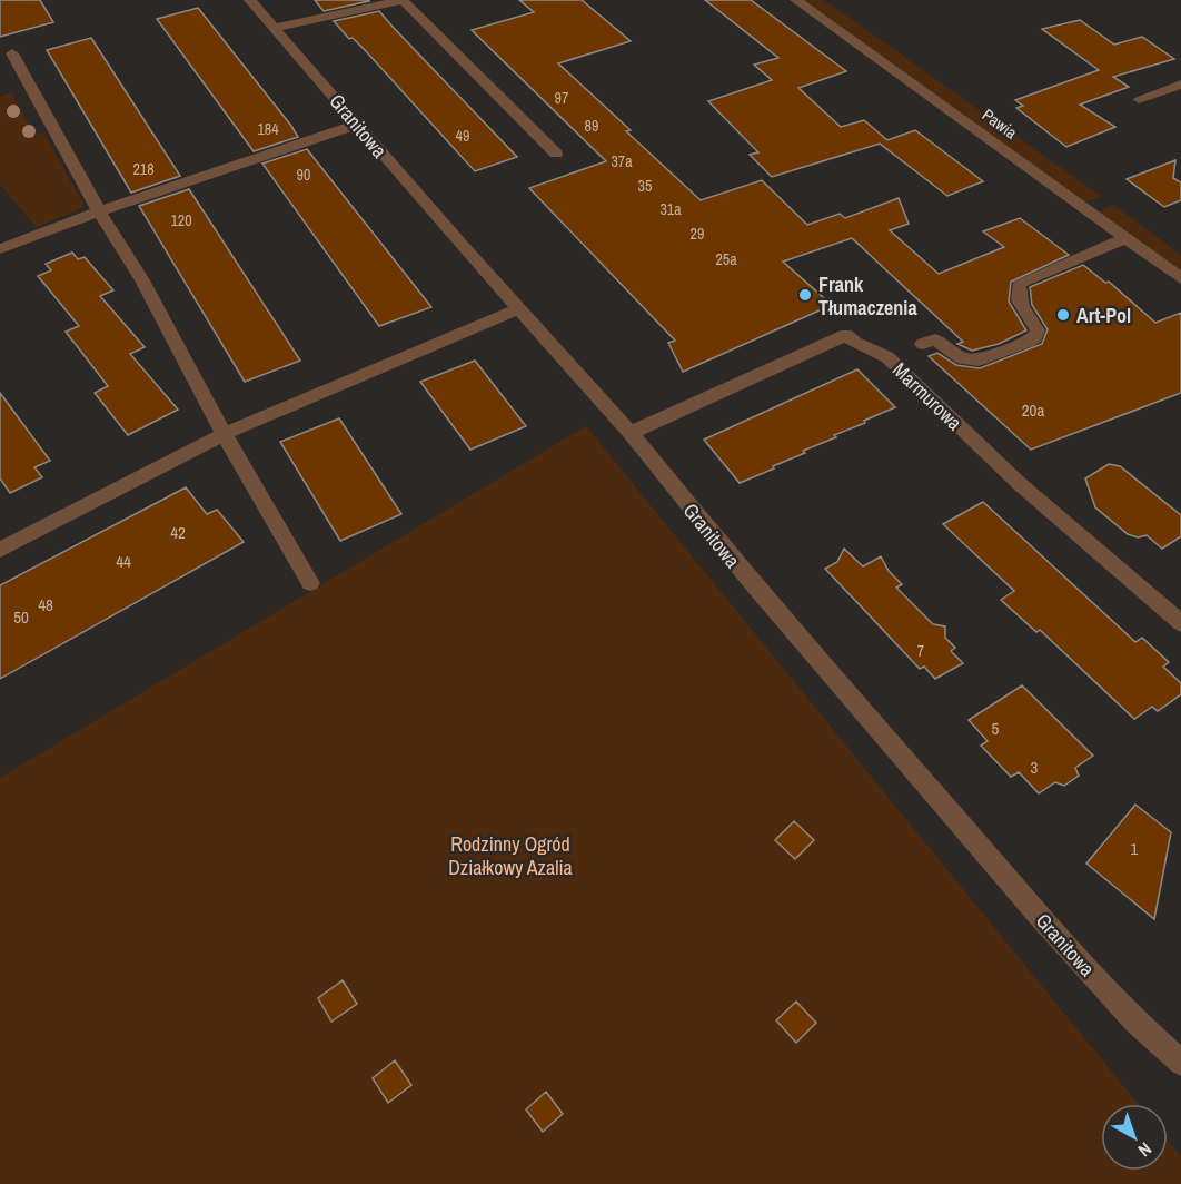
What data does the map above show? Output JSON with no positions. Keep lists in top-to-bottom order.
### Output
{
  "streets": {
    "street": ["Pawia", "Granitowa", "Marmurowa"]
  },
  "crossings": [
    ["Granitowa", "Marmurowa"]
  ],
  "parks": ["Rodzinny Ogród Działkowy Azalia"],
  "places": ["Frank Tłumaczenia", "Art-Pol"],
  "house_numbers": [
    "97",
    "89",
    "184",
    "49",
    "37a",
    "218",
    "90",
    "35",
    "31a",
    "120",
    "29",
    "25a",
    "20a",
    "42",
    "44",
    "48",
    "50",
    "7",
    "5",
    "3",
    "1"
  ],
  "north": "bottom right"
}
